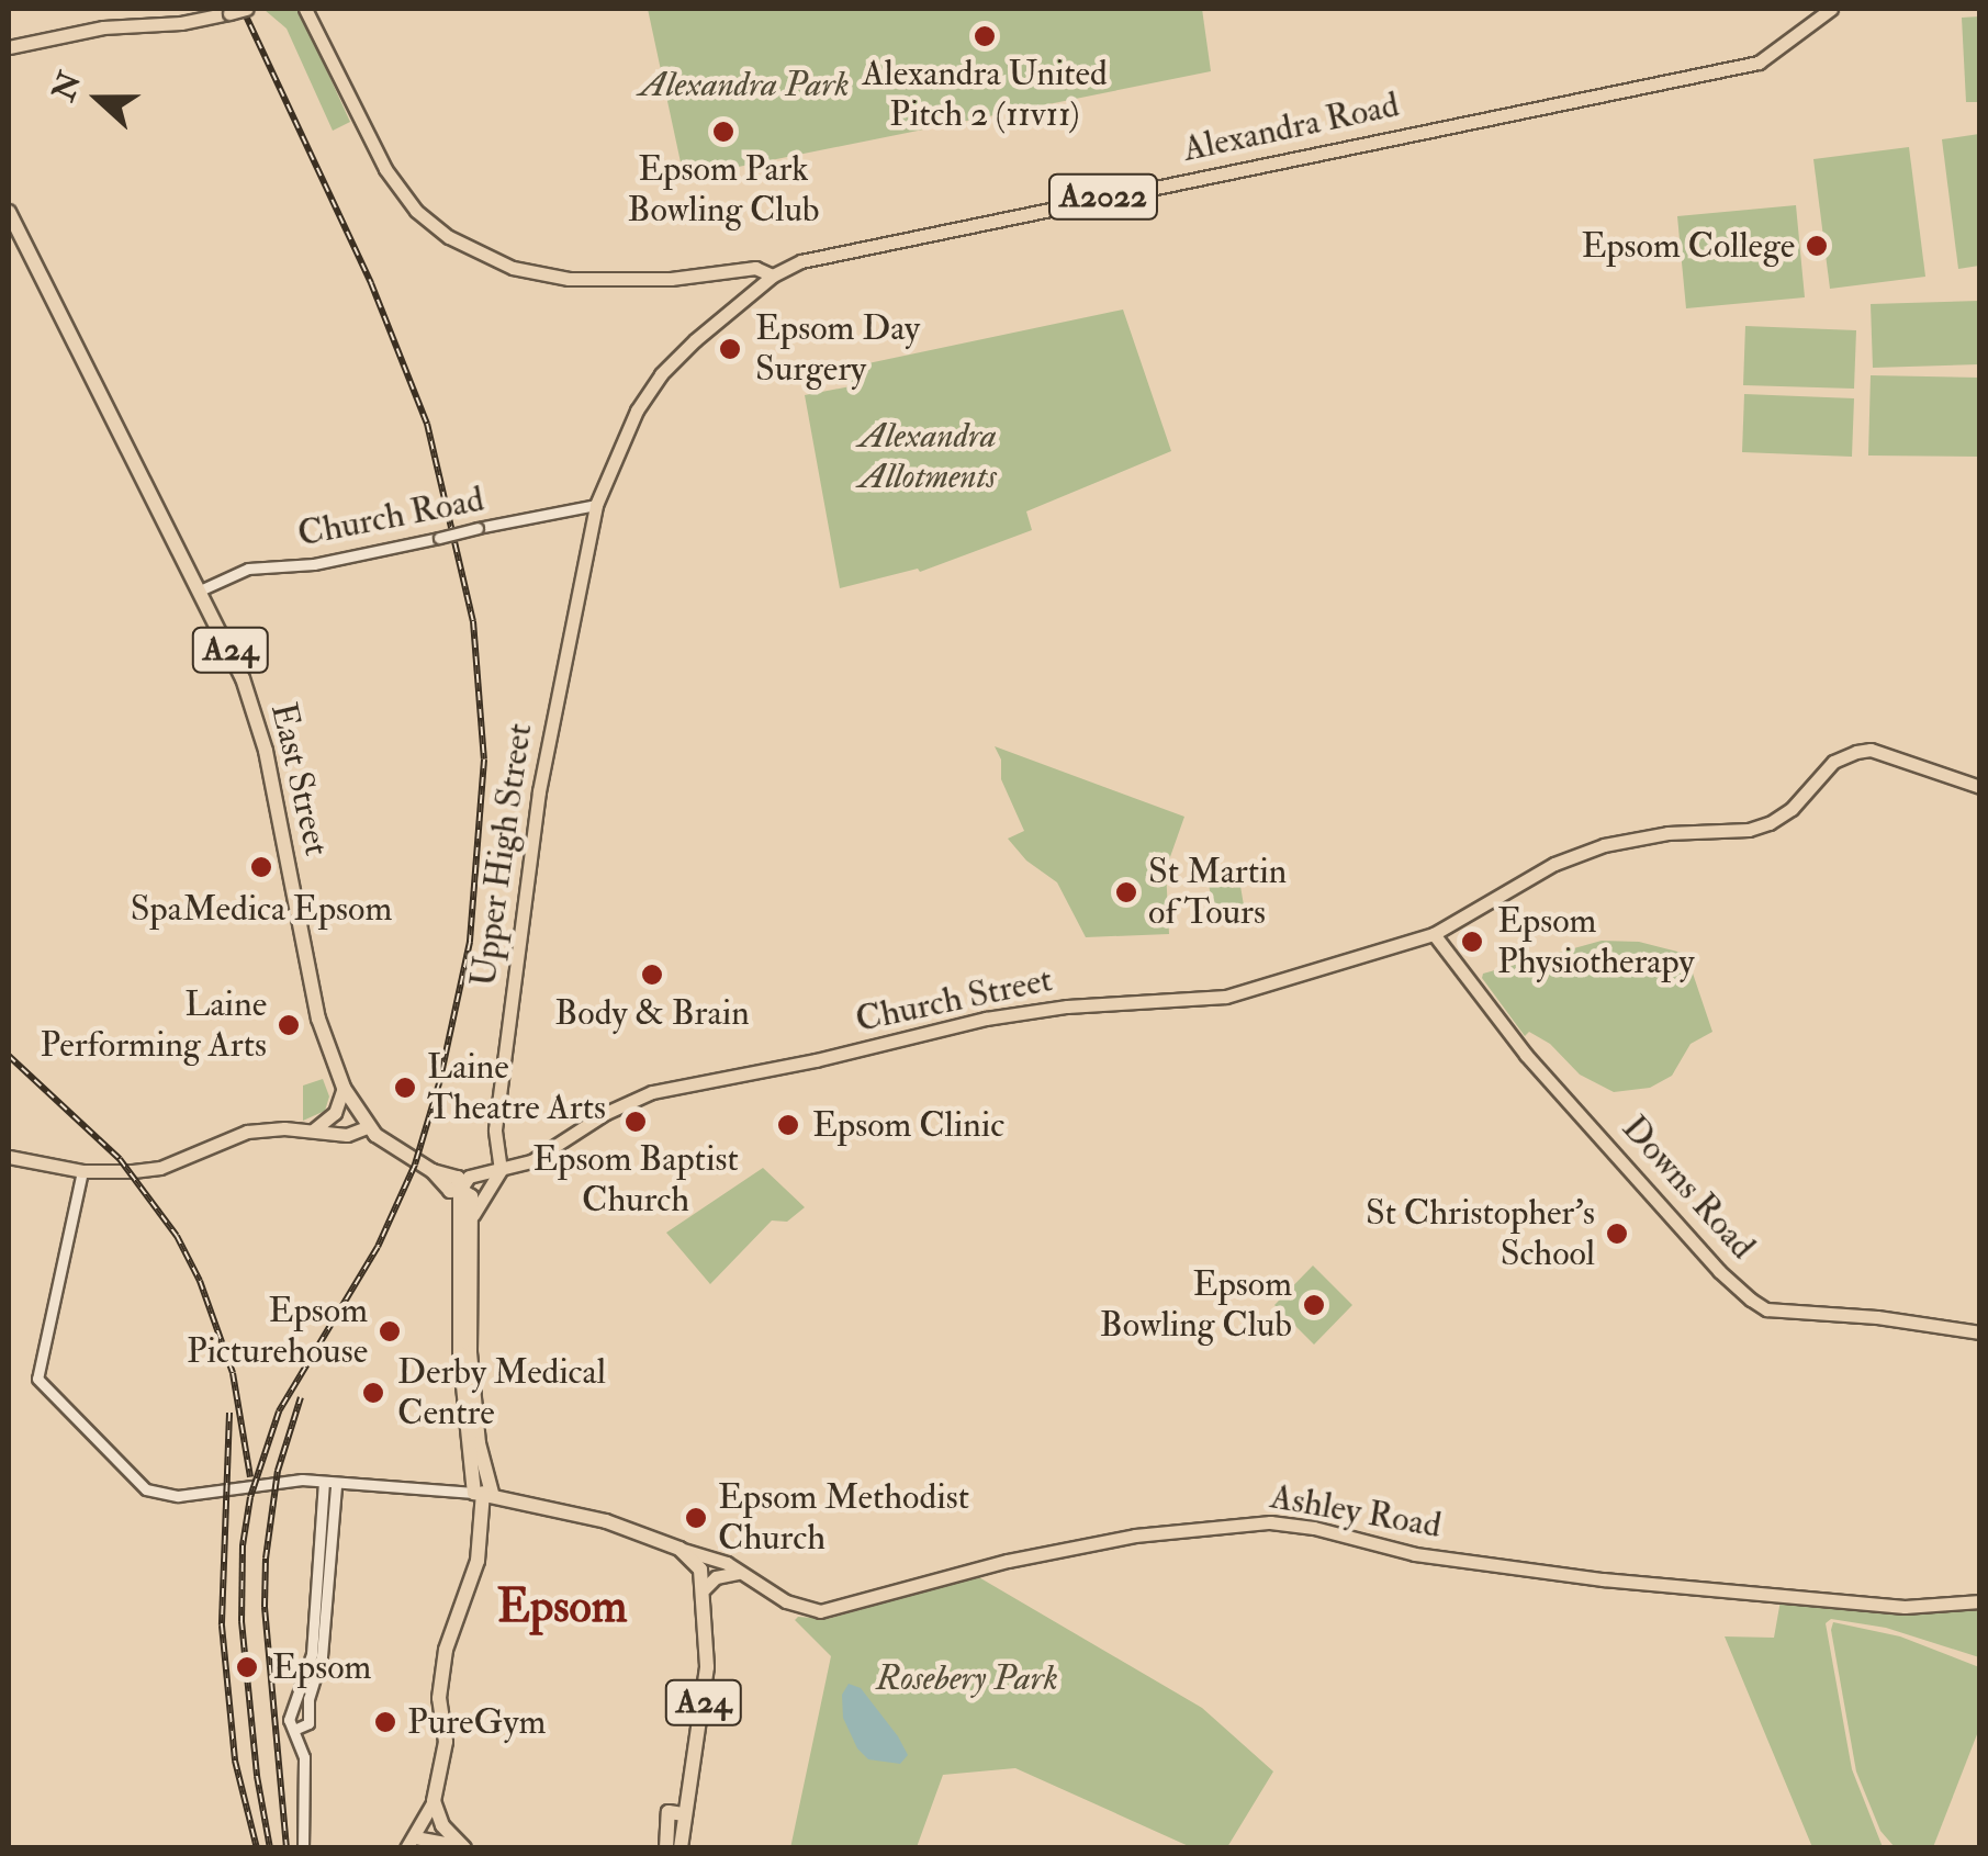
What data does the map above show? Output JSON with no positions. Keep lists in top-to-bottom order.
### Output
{
  "streets": {
    "highway": ["A24", "East Street", "Ashley Road"],
    "main road": [
      "Alexandra Road",
      "A2022",
      "Upper High Street",
      "Church Street",
      "Downs Road"
    ],
    "street": ["Church Road"]
  },
  "crossings": [
    ["Alexandra Road", "Church Road"],
    ["Alexandra Road", "Upper High Street"],
    ["Church Road", "East Street"],
    ["Church Road", "Upper High Street"],
    ["A24", "East Street"],
    ["A24", "Ashley Road"],
    ["Upper High Street", "Church Street"],
    ["Church Street", "Downs Road"]
  ],
  "districts": ["Epsom"],
  "parks": ["Alexandra Park", "Alexandra Allotments", "Rosebery Park"],
  "places": [
    "Alexandra United Pitch 2 (11v11)",
    "Epsom Park Bowling Club",
    "Epsom College",
    "Epsom Day Surgery",
    "SpaMedica Epsom",
    "St Martin of Tours",
    "Epsom Physiotherapy",
    "Body & Brain",
    "Laine Performing Arts",
    "Laine Theatre Arts",
    "Epsom Baptist Church",
    "Epsom Clinic",
    "St Christopher's School",
    "Epsom Bowling Club",
    "Epsom Picturehouse",
    "Derby Medical Centre",
    "Epsom Methodist Church",
    "Epsom",
    "PureGym"
  ],
  "north": "left"
}
